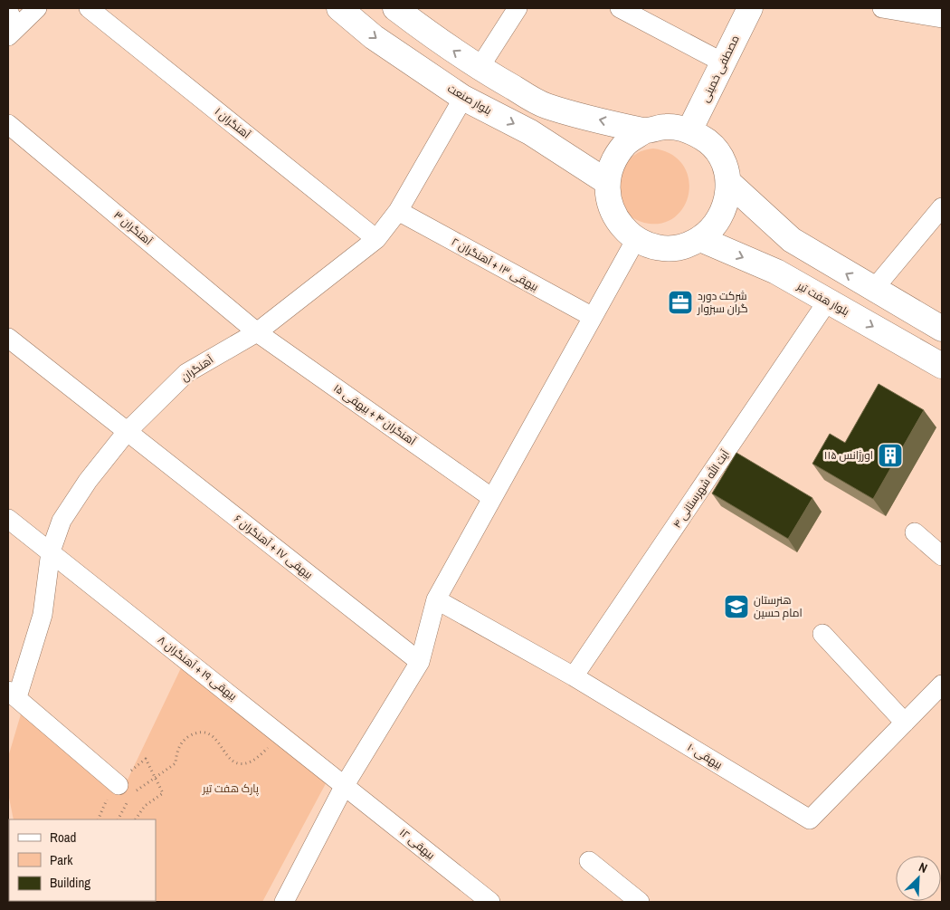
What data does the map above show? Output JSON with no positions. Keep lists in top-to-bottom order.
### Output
{
  "streets": {
    "main road": ["مصطفی خمینی", "بلوار صنعت", "بلوار هفت تیر"],
    "street": [
      "آهنگران ۱",
      "آهنگران ۳",
      "بیهقی ۱۳ + آهنگران ۲",
      "آهنگران",
      "آهنگران ۴ + بیهقی ۱۵",
      "آیت الله شهرستانی ۴",
      "بیهقی ۱۷ + آهنگران ۶",
      "بیهقی ۱۹ + آهنگران ۸",
      "بیهقی ۱۰",
      "بیهقی ۱۲"
    ]
  },
  "crossings": [
    ["مصطفی خمینی", "بلوار صنعت"],
    ["مصطفی خمینی", "بلوار هفت تیر"],
    ["بلوار صنعت", "بلوار هفت تیر"],
    ["بلوار صنعت", "آهنگران"],
    ["آهنگران ۱", "آهنگران"],
    ["آهنگران ۳", "آهنگران"],
    ["آهنگران ۳", "آهنگران ۴ + بیهقی ۱۵"],
    ["بیهقی ۱۳ + آهنگران ۲", "آهنگران"],
    ["بلوار هفت تیر", "آیت الله شهرستانی ۴"],
    ["آهنگران", "آهنگران ۴ + بیهقی ۱۵"],
    ["آهنگران", "بیهقی ۱۷ + آهنگران ۶"],
    ["آهنگران", "بیهقی ۱۹ + آهنگران ۸"],
    ["آیت الله شهرستانی ۴", "بیهقی ۱۰"],
    ["بیهقی ۱۹ + آهنگران ۸", "بیهقی ۱۲"]
  ],
  "parks": ["پارک هفت تیر"],
  "places": {
    "office": ["شرکت دورد گران سبزوار"],
    "building": ["اورژانس ۱۱۵"],
    "school or university": ["هنرستان امام حسین"]
  },
  "legend": ["Road", "Park", "Building"],
  "north": "top right"
}
